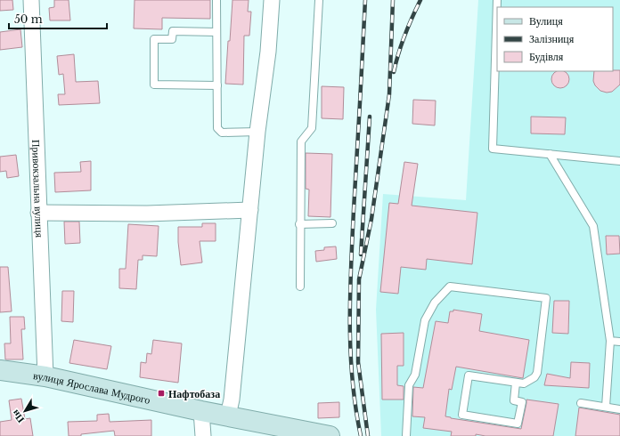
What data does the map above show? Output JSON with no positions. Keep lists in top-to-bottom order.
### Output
{
  "streets": {
    "main road": ["вулиця Ярослава Мудрого"],
    "street": ["Привокзальна вулиця"]
  },
  "crossings": [
    ["Привокзальна вулиця", "вулиця Ярослава Мудрого"]
  ],
  "places": {
    "transit": ["Нафтобаза"]
  },
  "legend": ["Вулиця", "Залізниця", "Будівля"],
  "scale_bar": "50 m",
  "north": "bottom left"
}
